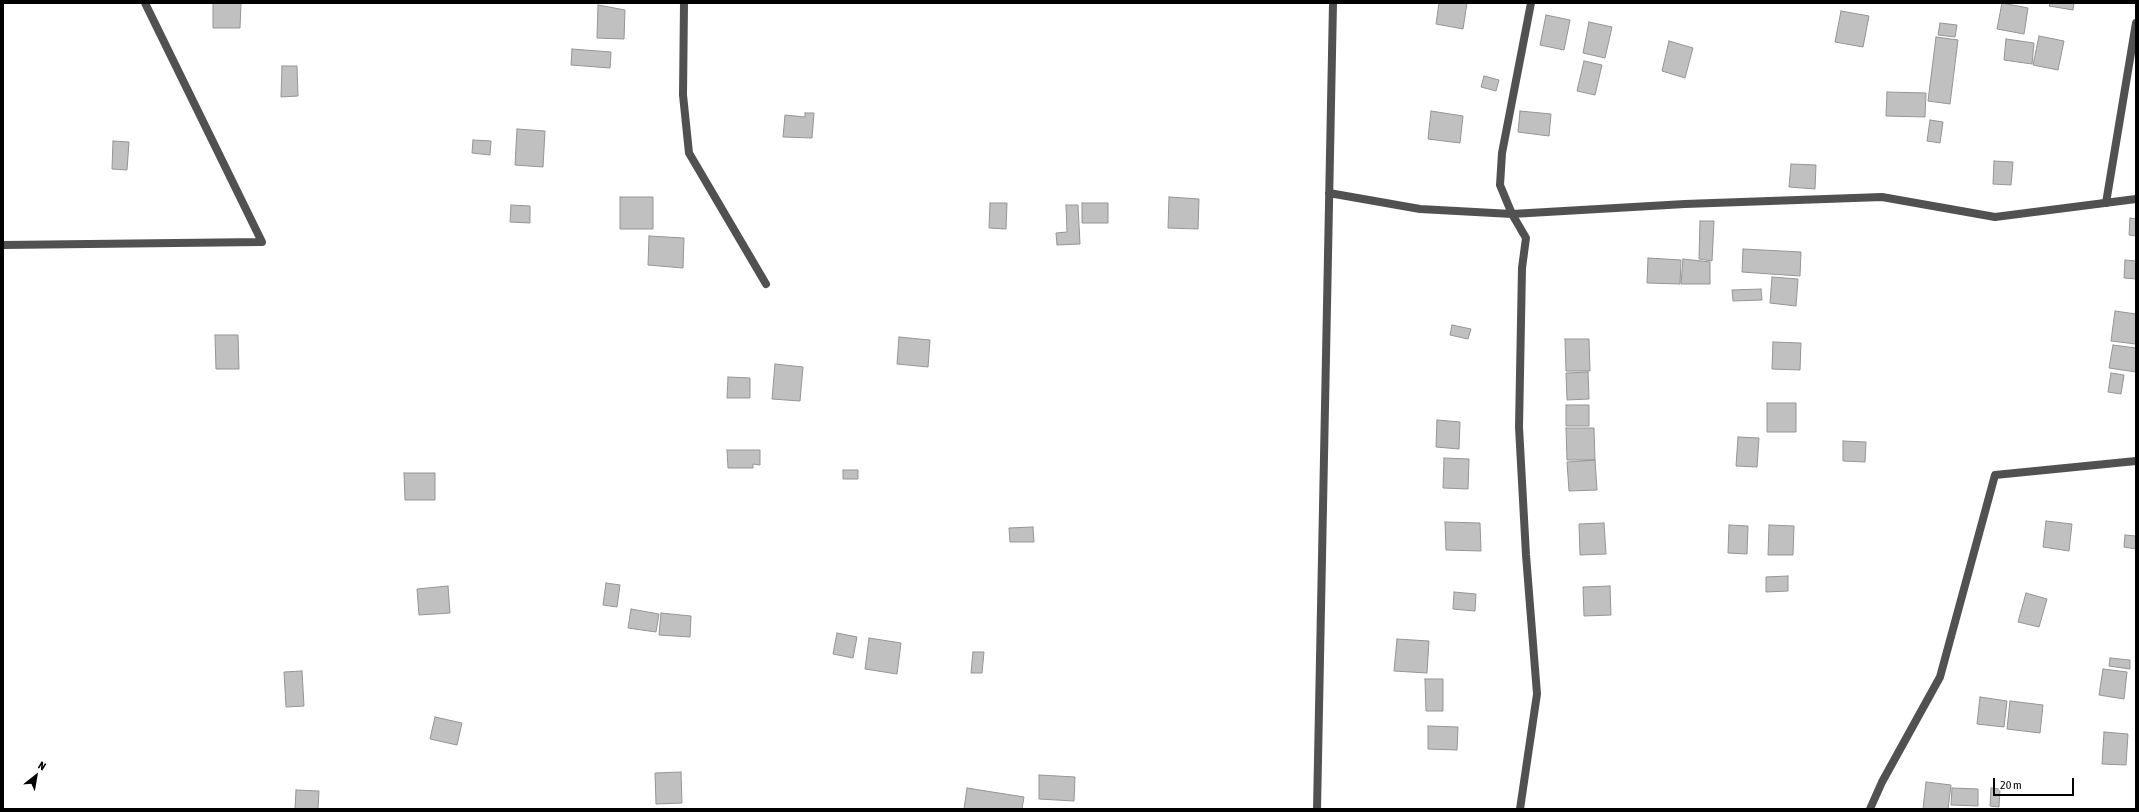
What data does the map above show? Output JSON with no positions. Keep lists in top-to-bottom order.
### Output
{
  "scale_bar": "20 m",
  "north": "top right"
}
